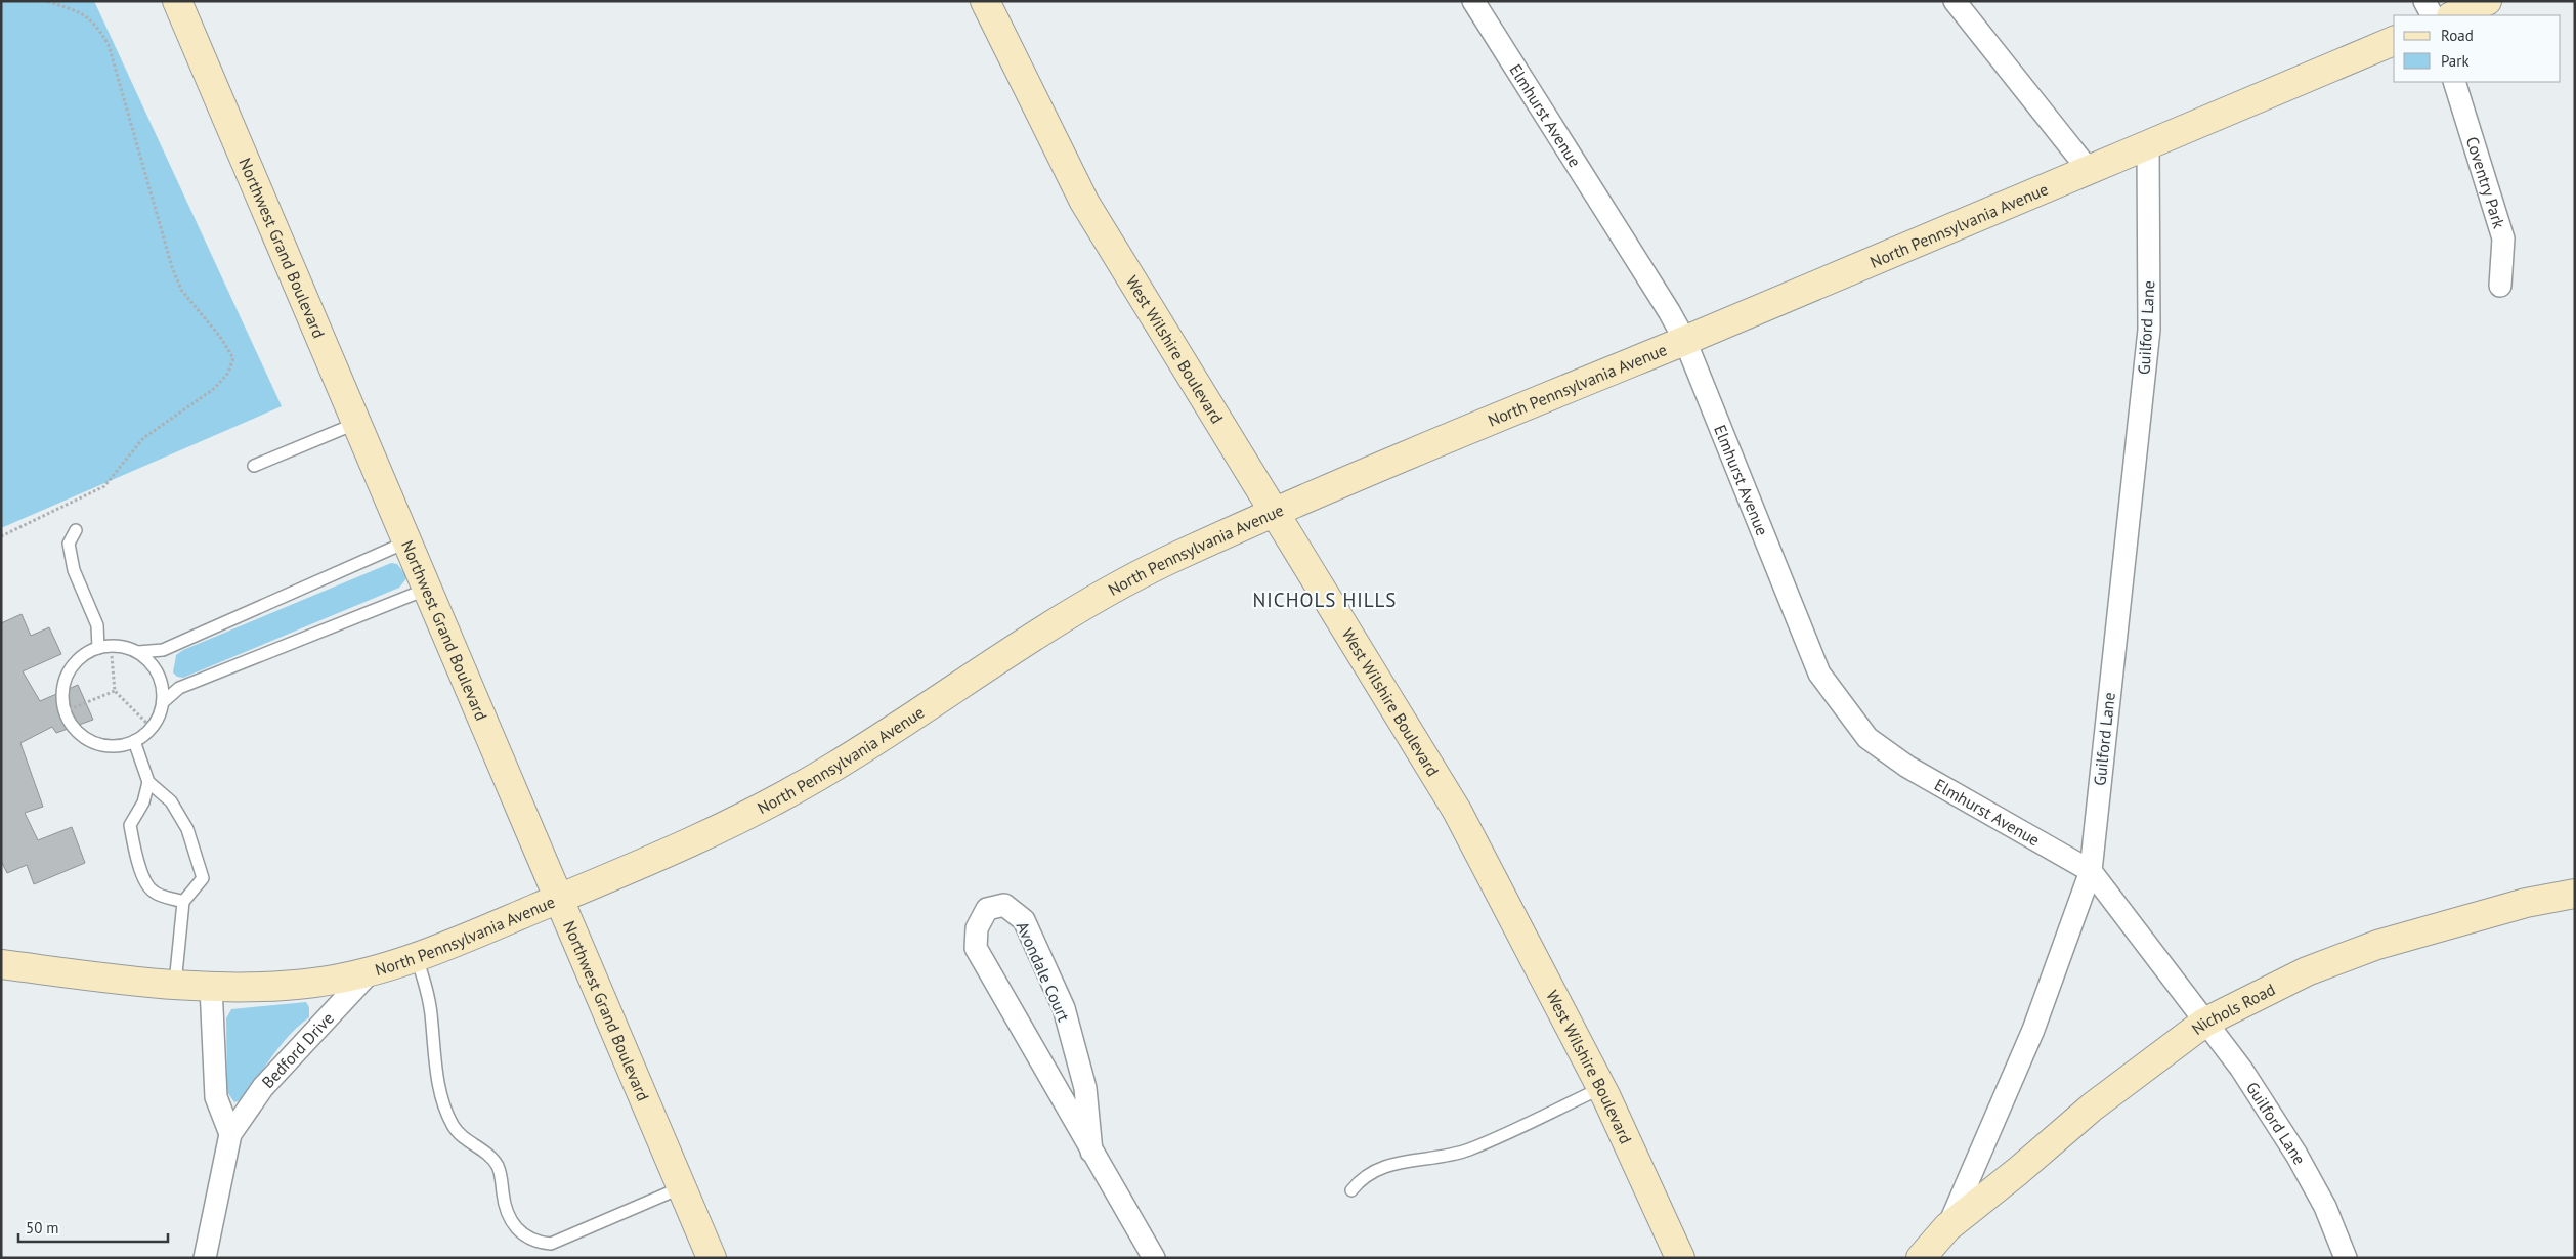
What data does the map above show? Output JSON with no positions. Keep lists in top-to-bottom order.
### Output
{
  "streets": {
    "street": [
      "Elmhurst Avenue",
      "Coventry Park",
      "North Pennsylvania Avenue",
      "Northwest Grand Boulevard",
      "Guilford Lane",
      "West Wilshire Boulevard",
      "Avondale Court",
      "Nichols Road",
      "Bedford Drive"
    ]
  },
  "crossings": [
    ["Elmhurst Avenue", "North Pennsylvania Avenue"],
    ["Elmhurst Avenue", "Guilford Lane"],
    ["Elmhurst Avenue", "Nichols Road"],
    ["North Pennsylvania Avenue", "Northwest Grand Boulevard"],
    ["North Pennsylvania Avenue", "Guilford Lane"],
    ["North Pennsylvania Avenue", "West Wilshire Boulevard"],
    ["North Pennsylvania Avenue", "Bedford Drive"],
    ["Guilford Lane", "Nichols Road"]
  ],
  "districts": ["NICHOLS HILLS"],
  "legend": ["Road", "Park"],
  "scale_bar": "50 m"
}
